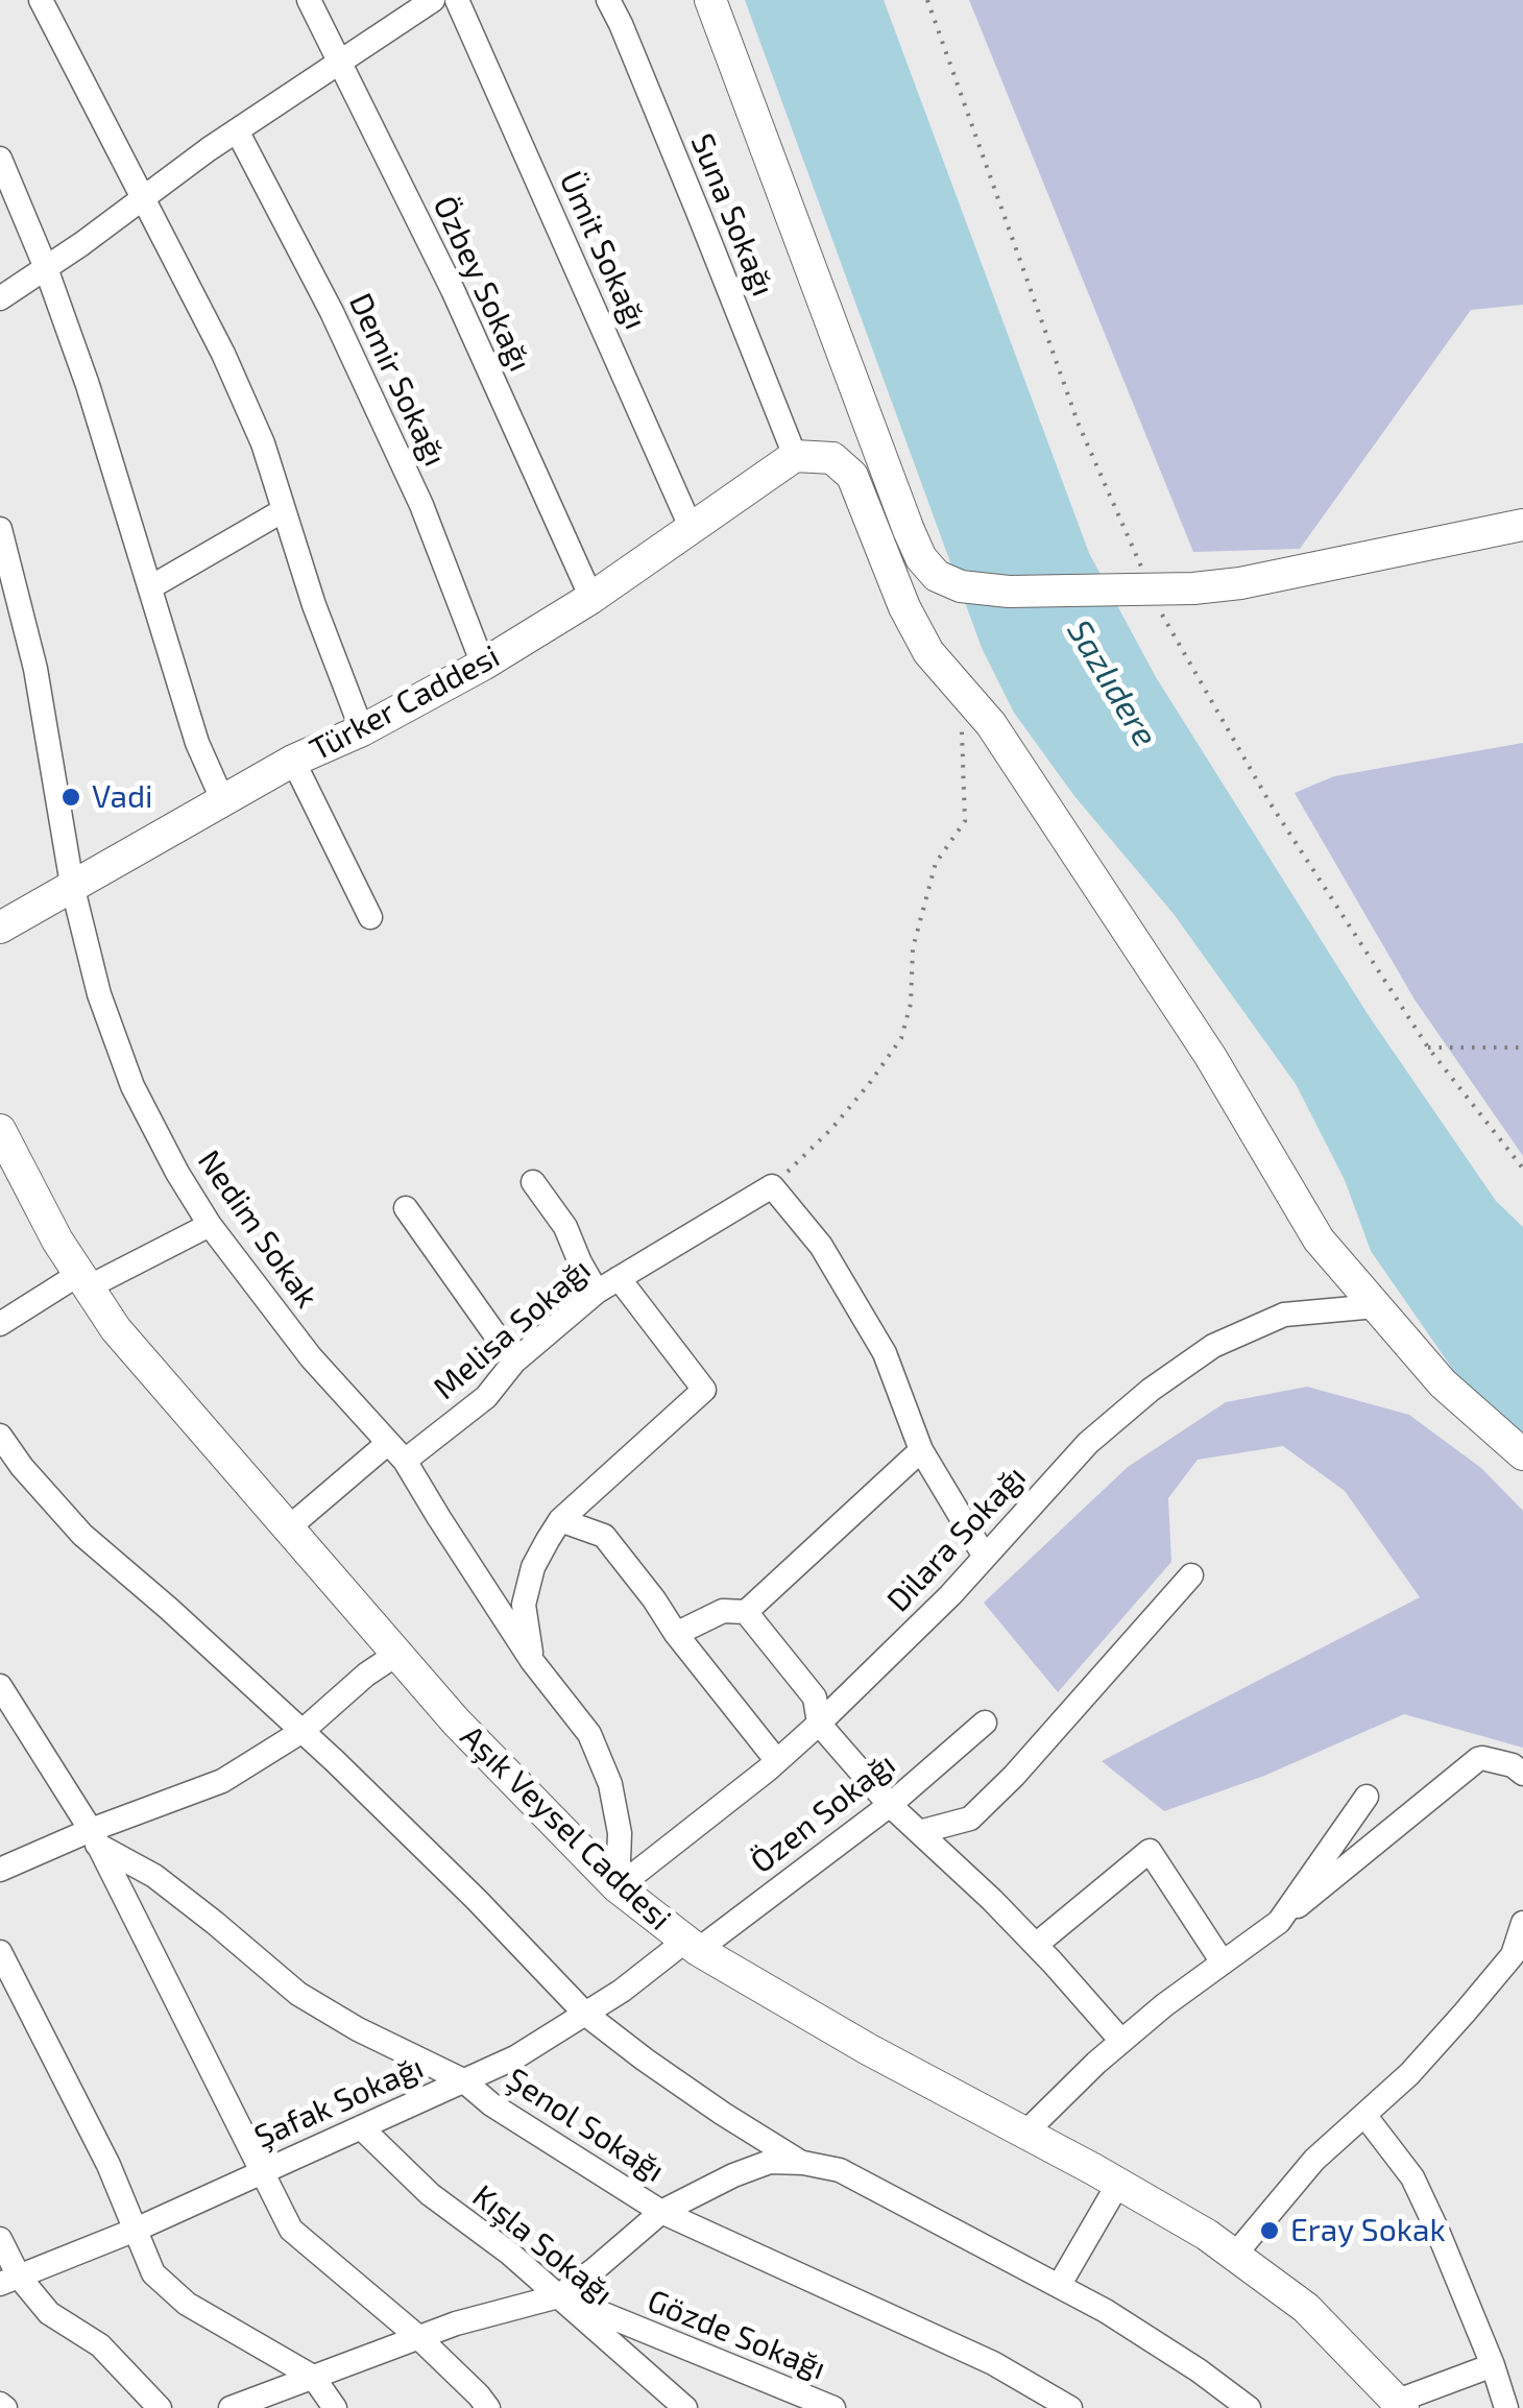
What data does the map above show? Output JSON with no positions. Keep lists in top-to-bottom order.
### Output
{
  "streets": {
    "street": [
      "Suna Sokağı",
      "Ümit Sokağı",
      "Özbey Sokağı",
      "Demir Sokağı",
      "Türker Caddesi",
      "Nedim Sokak",
      "Melisa Sokağı",
      "Dilara Sokağı",
      "Özen Sokağı",
      "Aşık Veysel Caddesi",
      "Şafak Sokağı",
      "Şenol Sokağı",
      "Kışla Sokağı",
      "Gözde Sokağı"
    ]
  },
  "crossings": [
    ["Suna Sokağı", "Türker Caddesi"],
    ["Ümit Sokağı", "Türker Caddesi"],
    ["Özbey Sokağı", "Türker Caddesi"],
    ["Demir Sokağı", "Türker Caddesi"],
    ["Türker Caddesi", "Nedim Sokak"],
    ["Nedim Sokak", "Melisa Sokağı"],
    ["Nedim Sokak", "Dilara Sokağı"],
    ["Nedim Sokak", "Aşık Veysel Caddesi"],
    ["Melisa Sokağı", "Aşık Veysel Caddesi"],
    ["Dilara Sokağı", "Aşık Veysel Caddesi"],
    ["Özen Sokağı", "Aşık Veysel Caddesi"],
    ["Özen Sokağı", "Şafak Sokağı"],
    ["Aşık Veysel Caddesi", "Şafak Sokağı"],
    ["Şafak Sokağı", "Şenol Sokağı"],
    ["Şafak Sokağı", "Kışla Sokağı"],
    ["Kışla Sokağı", "Gözde Sokağı"]
  ],
  "water": ["Sazlıdere"],
  "places": ["Vadi", "Eray Sokak"]
}
